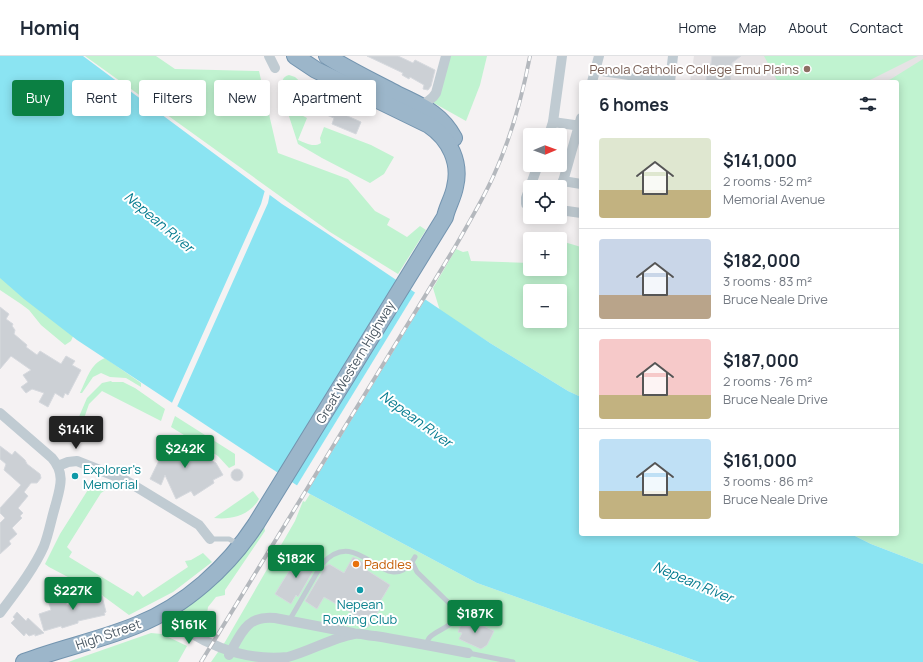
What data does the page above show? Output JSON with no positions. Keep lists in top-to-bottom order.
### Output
{
  "streets": {
    "highway": ["Great Western Highway", "High Street"]
  },
  "crossings": [
    ["Great Western Highway", "High Street"]
  ],
  "water": ["Nepean River"],
  "places": [
    "Penola Catholic College Emu Plains",
    "Explorer's Memorial",
    "Paddles",
    "Nepean Rowing Club"
  ],
  "north": "right",
  "page": {
    "header": "Homiq",
    "nav": [
      "Home",
      "Map",
      "About",
      "Contact"
    ],
    "chip": [
      "Buy",
      "Rent",
      "Filters",
      "New",
      "Apartment"
    ],
    "heading": "6 homes",
    "map_buttons": ["+", "−"],
    "list": [
      {
        "name": "$141,000",
        "note": "2 rooms · 52 m² · Memorial Avenue"
      },
      {
        "name": "$182,000",
        "note": "3 rooms · 83 m² · Bruce Neale Drive"
      },
      {
        "name": "$187,000",
        "note": "2 rooms · 76 m² · Bruce Neale Drive"
      },
      {
        "name": "$161,000",
        "note": "3 rooms · 86 m² · Bruce Neale Drive"
      }
    ],
    "price": [
      "$141K",
      "$242K",
      "$182K",
      "$227K",
      "$187K",
      "$161K"
    ]
  }
}
